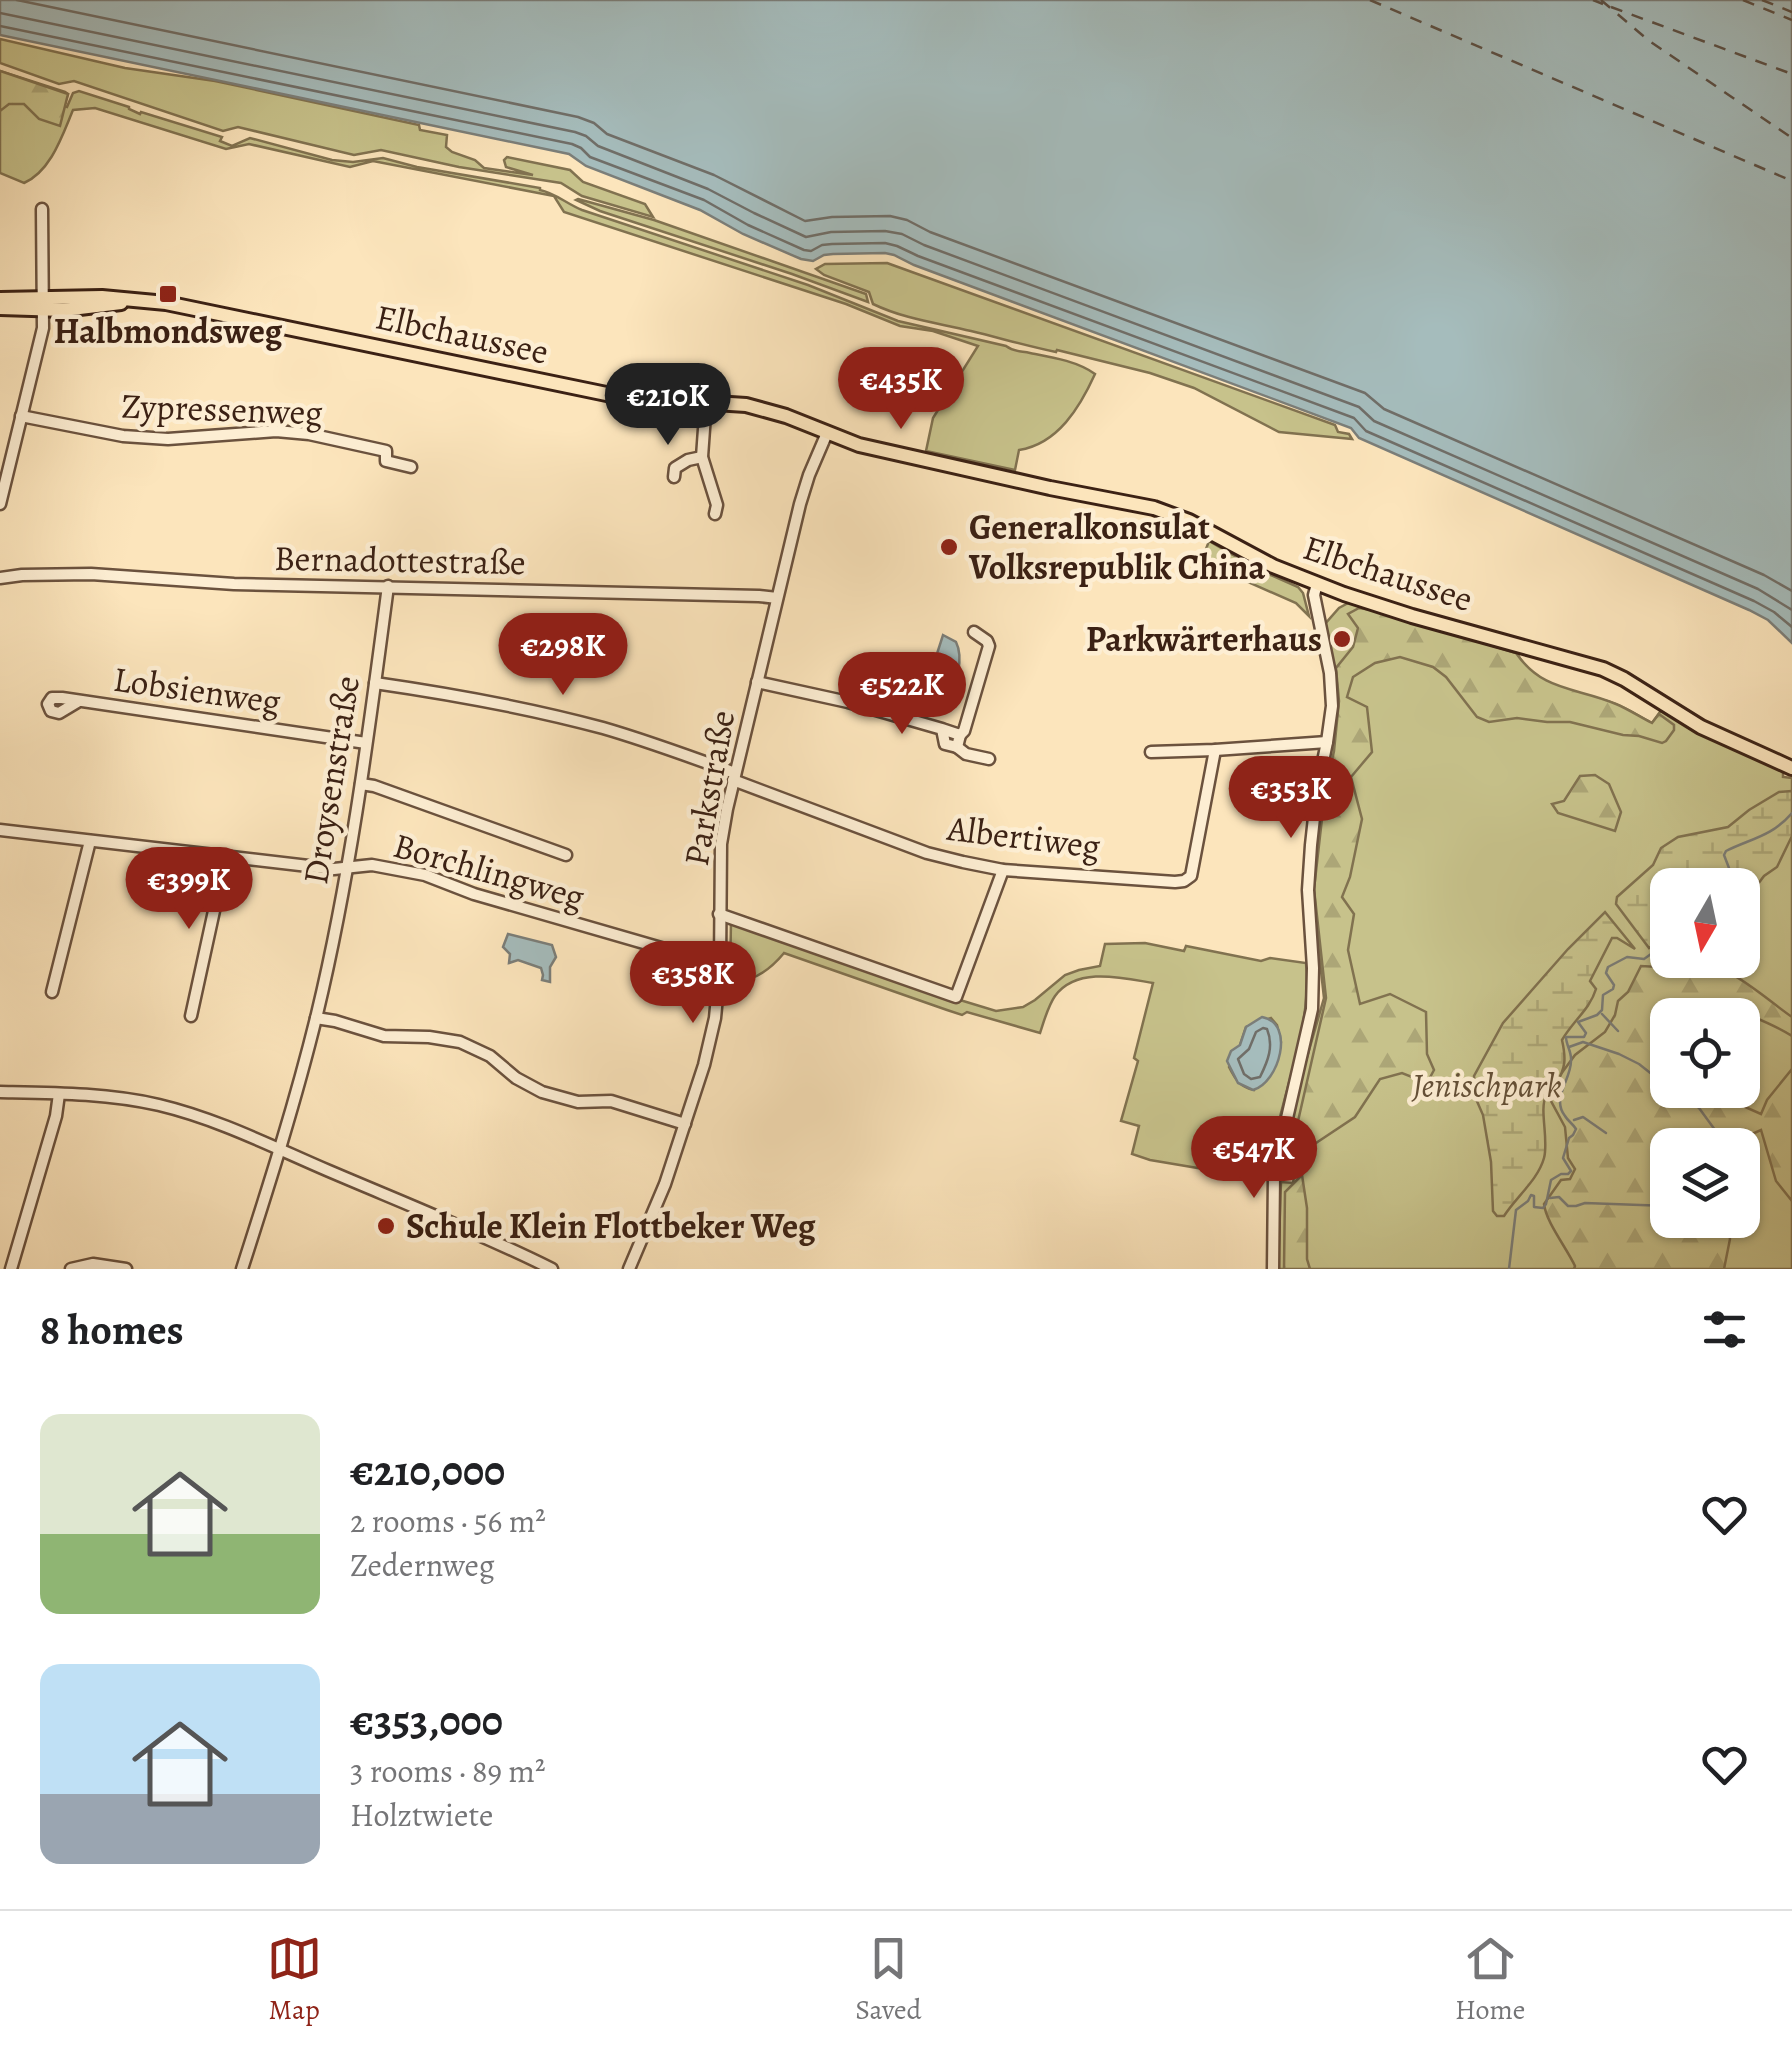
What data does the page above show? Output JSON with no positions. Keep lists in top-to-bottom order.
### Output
{
  "streets": {
    "main road": ["Elbchaussee"],
    "street": [
      "Zypressenweg",
      "Bernadottestraße",
      "Lobsienweg",
      "Droysenstraße",
      "Parkstraße",
      "Albertiweg",
      "Borchlingweg"
    ]
  },
  "crossings": [
    ["Elbchaussee", "Parkstraße"],
    ["Bernadottestraße", "Droysenstraße"],
    ["Bernadottestraße", "Parkstraße"],
    ["Lobsienweg", "Droysenstraße"],
    ["Droysenstraße", "Albertiweg"],
    ["Droysenstraße", "Borchlingweg"],
    ["Parkstraße", "Albertiweg"],
    ["Parkstraße", "Borchlingweg"]
  ],
  "parks": ["Jenischpark"],
  "places": {
    "transit": ["Halbmondsweg"],
    "other": ["Generalkonsulat Volksrepublik China", "Parkwärterhaus", "Schule Klein Flottbeker Weg"]
  },
  "north": "bottom",
  "page": {
    "price": [
      "€435K",
      "€210K",
      "€298K",
      "€522K",
      "€353K",
      "€399K",
      "€358K",
      "€547K"
    ],
    "heading": "8 homes",
    "list": [
      {
        "name": "€210,000",
        "note": "2 rooms · 56 m² · Zedernweg"
      },
      {
        "name": "€353,000",
        "note": "3 rooms · 89 m² · Holztwiete"
      }
    ],
    "tabs": ["Map", "Saved", "Home"]
  }
}
